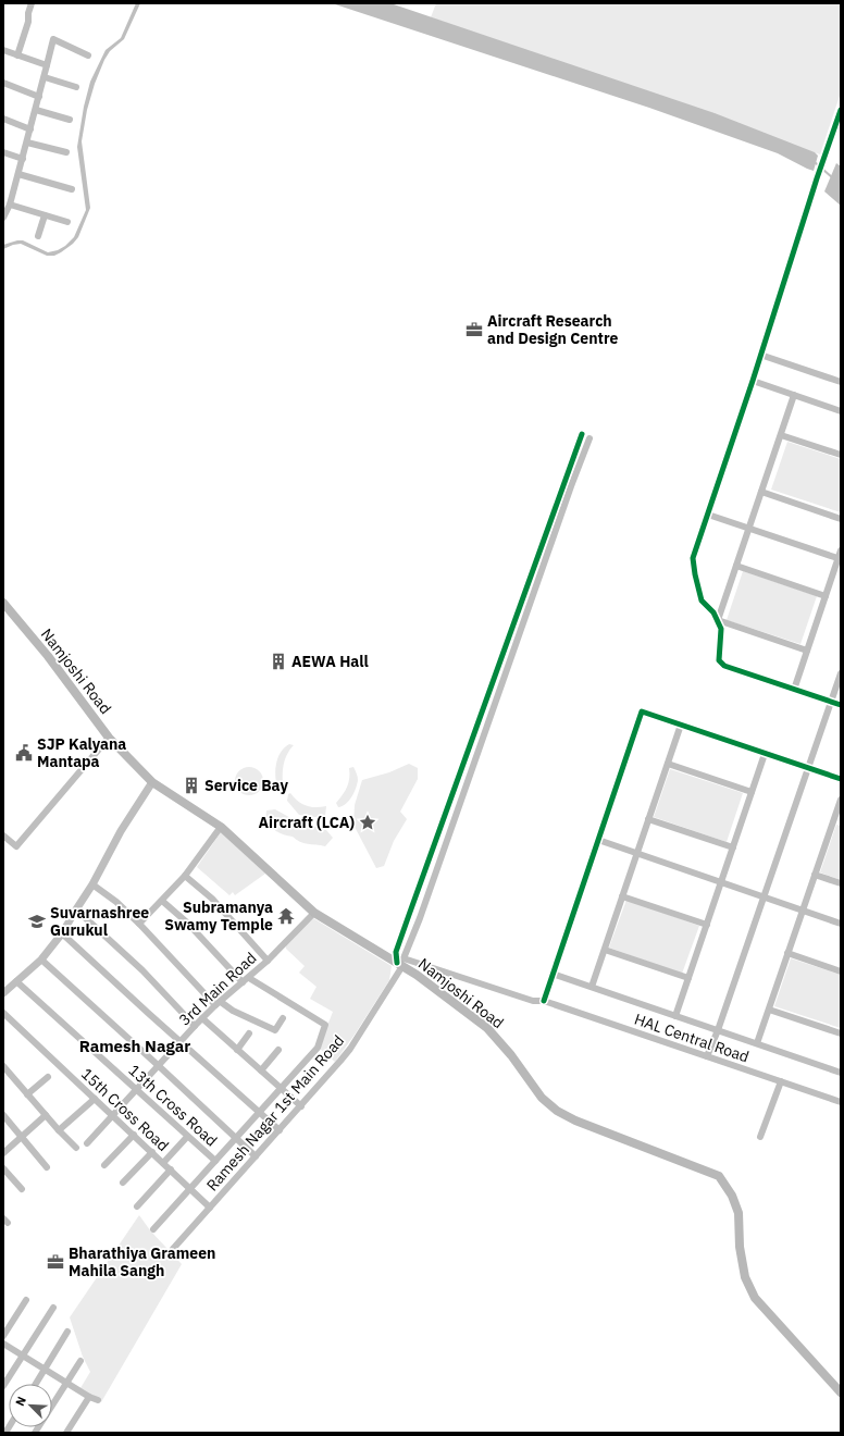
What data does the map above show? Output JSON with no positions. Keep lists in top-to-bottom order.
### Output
{
  "streets": {
    "main road": ["Namjoshi Road"],
    "street": [
      "3rd Main Road",
      "HAL Central Road",
      "13th Cross Road",
      "15th Cross Road",
      "Ramesh Nagar 1st Main Road"
    ]
  },
  "crossings": [
    ["Namjoshi Road", "3rd Main Road"],
    ["Namjoshi Road", "HAL Central Road"],
    ["Namjoshi Road", "Ramesh Nagar 1st Main Road"],
    ["3rd Main Road", "13th Cross Road"],
    ["3rd Main Road", "15th Cross Road"],
    ["HAL Central Road", "Ramesh Nagar 1st Main Road"],
    ["15th Cross Road", "Ramesh Nagar 1st Main Road"]
  ],
  "districts": ["Ramesh Nagar"],
  "places": {
    "office": ["Aircraft Research and Design Centre", "Bharathiya Grameen Mahila Sangh"],
    "building": ["AEWA Hall", "Service Bay"],
    "public building": ["SJP Kalyana Mantapa"],
    "place": ["Aircraft (LCA)"],
    "temple": ["Subramanya Swamy Temple"],
    "school or university": ["Suvarnashree Gurukul"]
  },
  "north": "top left"
}
